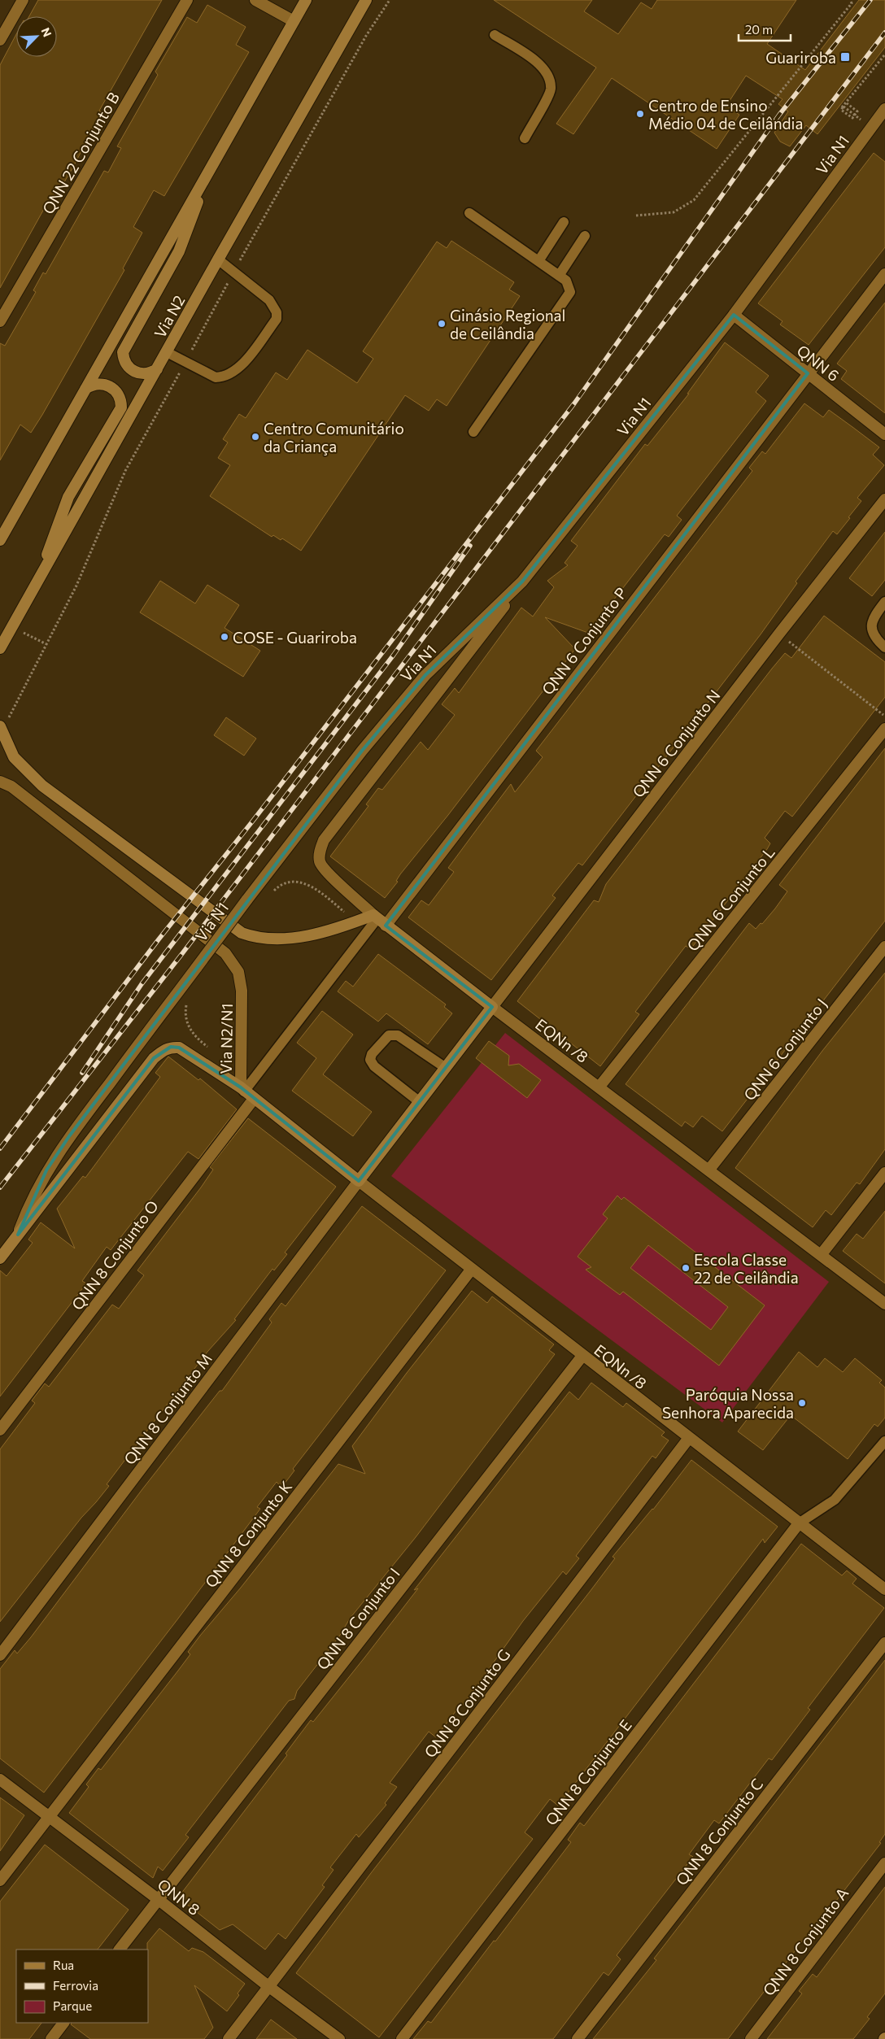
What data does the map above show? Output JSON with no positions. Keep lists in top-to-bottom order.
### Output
{
  "streets": {
    "main road": ["Via N1", "Via N2", "Via N2/N1"],
    "street": [
      "QNN 22 Conjunto B",
      "QNN 6",
      "QNN 6 Conjunto P",
      "QNN 6 Conjunto N",
      "QNN 6 Conjunto L",
      "EQNn /8",
      "QNN 6 Conjunto J",
      "QNN 8 Conjunto O",
      "QNN 8 Conjunto M",
      "QNN 8 Conjunto K",
      "QNN 8 Conjunto I",
      "QNN 8 Conjunto G",
      "QNN 8 Conjunto E",
      "QNN 8 Conjunto C",
      "QNN 8",
      "QNN 8 Conjunto A"
    ]
  },
  "crossings": [
    ["Via N1", "QNN 6"],
    ["Via N1", "Via N2/N1"],
    ["QNN 6", "QNN 6 Conjunto P"],
    ["QNN 6 Conjunto N", "EQNn /8"],
    ["QNN 6 Conjunto L", "EQNn /8"],
    ["EQNn /8", "QNN 6 Conjunto J"],
    ["EQNn /8", "QNN 8 Conjunto M"],
    ["EQNn /8", "QNN 8 Conjunto K"],
    ["EQNn /8", "QNN 8 Conjunto I"],
    ["EQNn /8", "QNN 8 Conjunto G"],
    ["EQNn /8", "QNN 8 Conjunto E"],
    ["QNN 8 Conjunto K", "QNN 8"],
    ["QNN 8 Conjunto I", "QNN 8"],
    ["QNN 8 Conjunto G", "QNN 8"]
  ],
  "places": {
    "transit": ["Guariroba"],
    "other": [
      "Centro de Ensino Médio 04 de Ceilândia",
      "Ginásio Regional de Ceilândia",
      "Centro Comunitário da Criança",
      "COSE - Guariroba",
      "Escola Classe 22 de Ceilândia",
      "Paróquia Nossa Senhora Aparecida"
    ]
  },
  "legend": ["Rua", "Ferrovia", "Parque"],
  "scale_bar": "20 m",
  "north": "top right"
}
